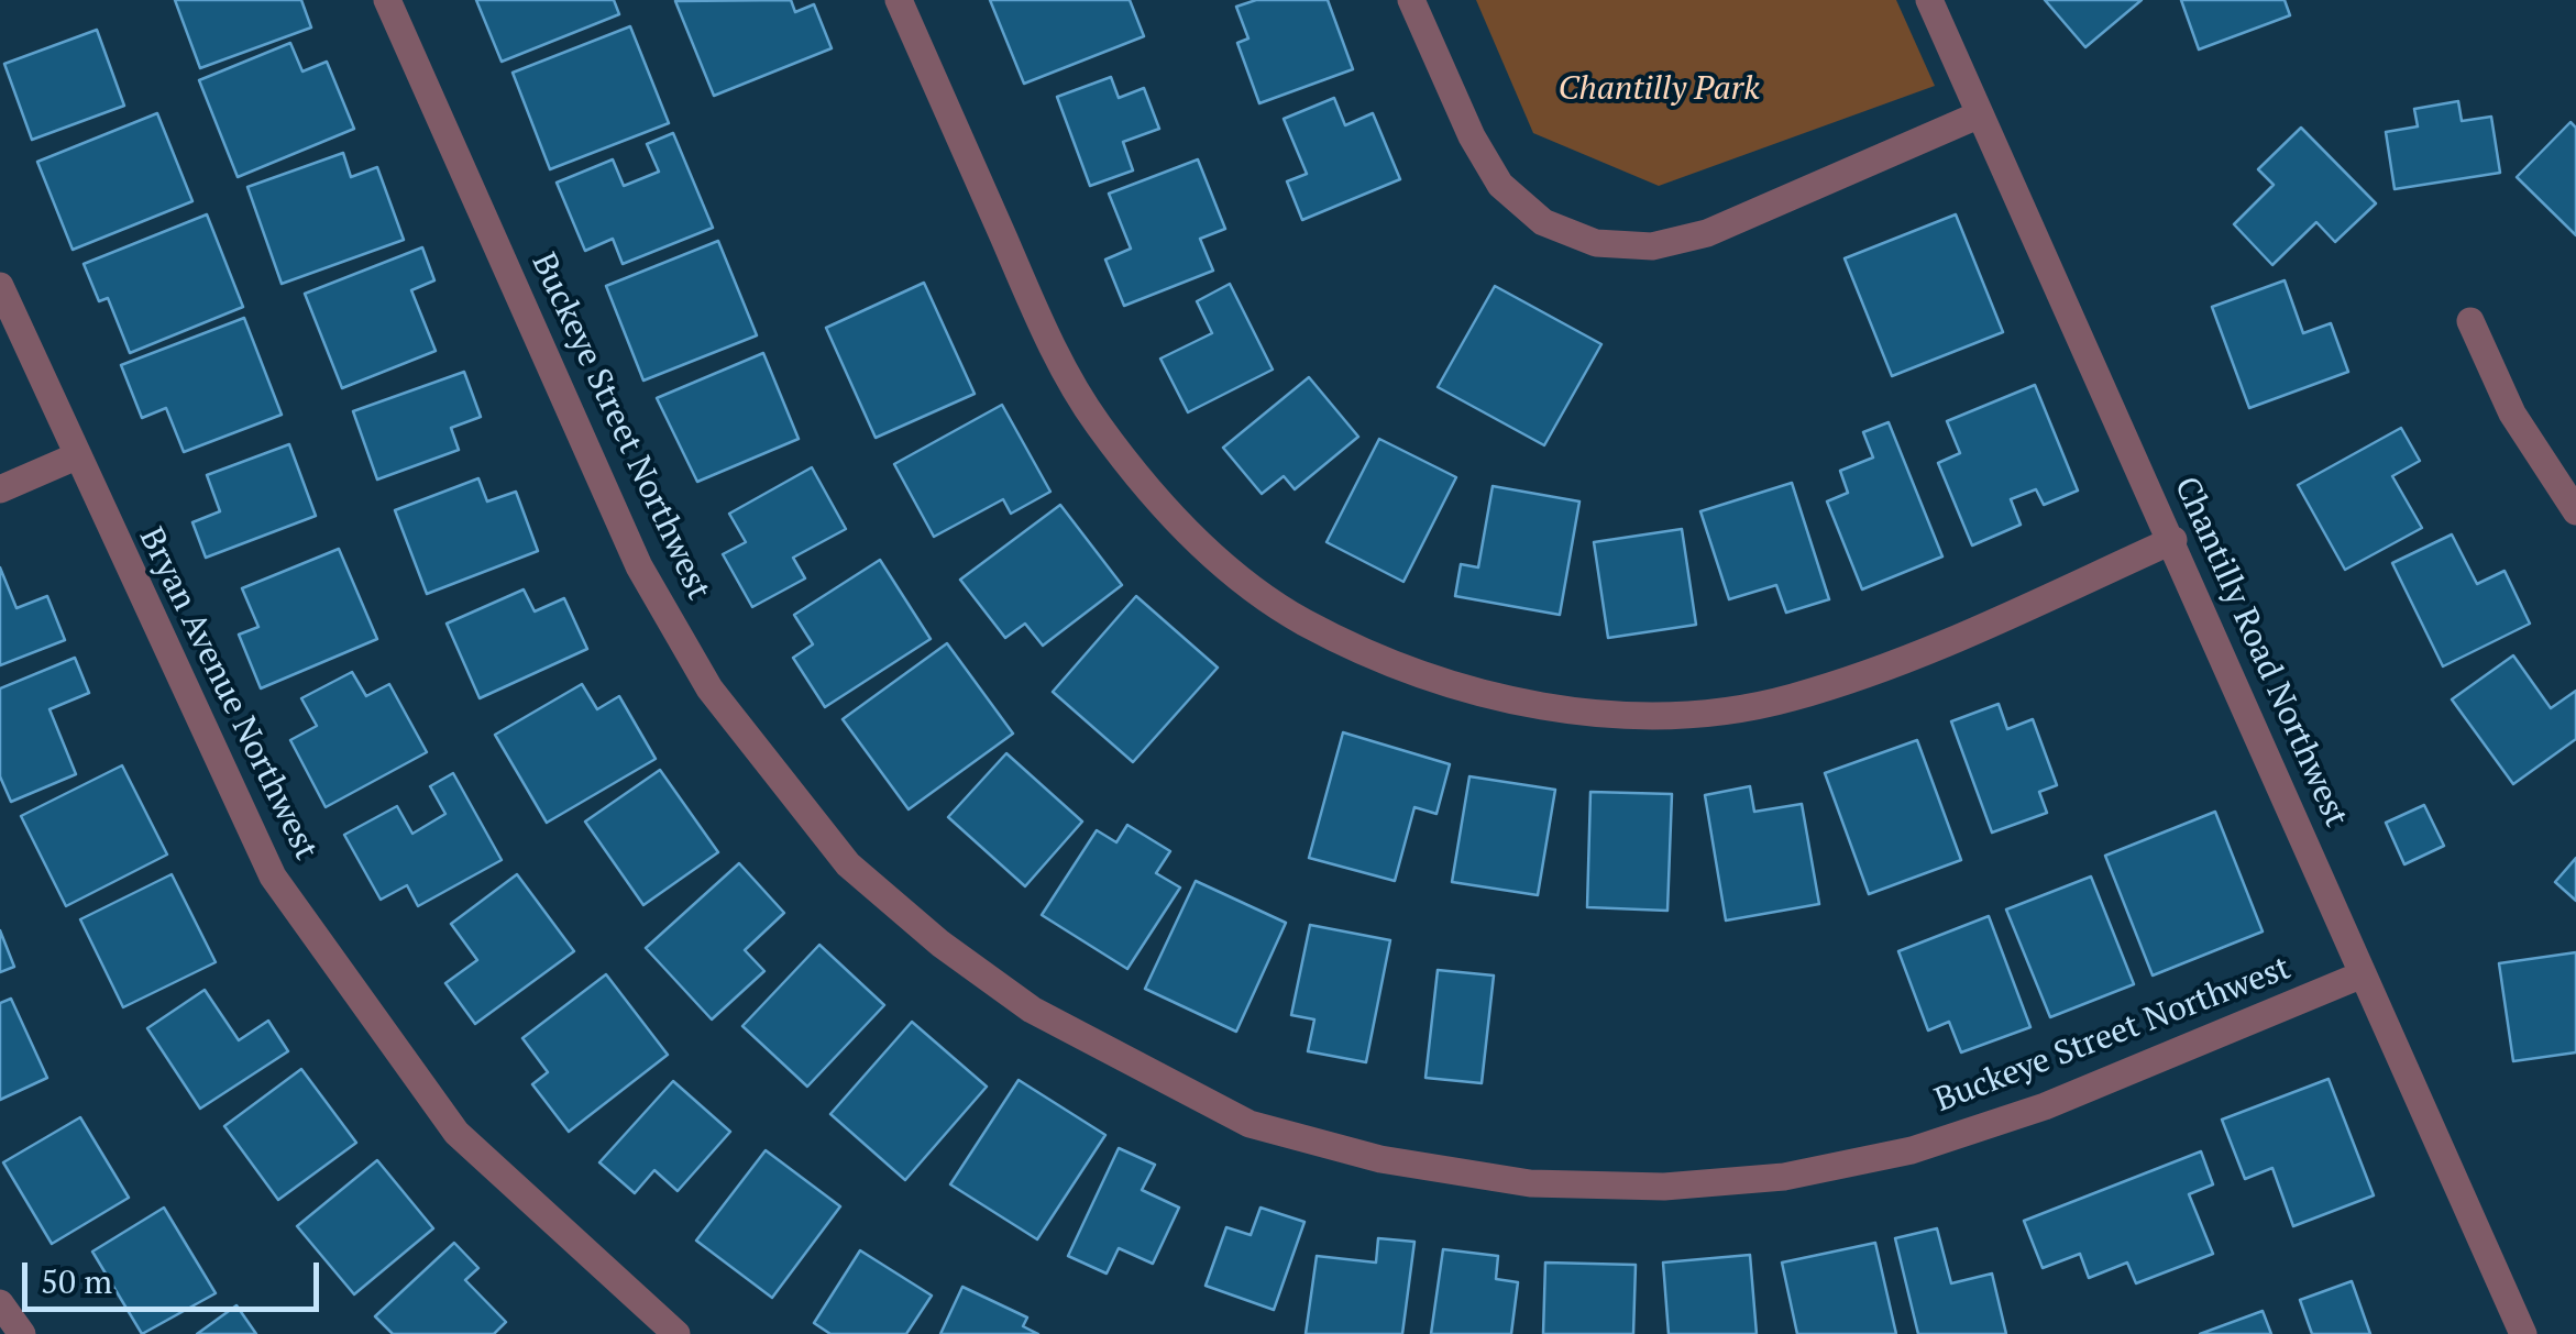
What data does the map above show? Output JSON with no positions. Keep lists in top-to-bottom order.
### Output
{
  "streets": {
    "street": ["Buckeye Street Northwest", "Chantilly Road Northwest", "Bryan Avenue Northwest"]
  },
  "crossings": [
    ["Buckeye Street Northwest", "Chantilly Road Northwest"]
  ],
  "parks": ["Chantilly Park"],
  "scale_bar": "50 m"
}
